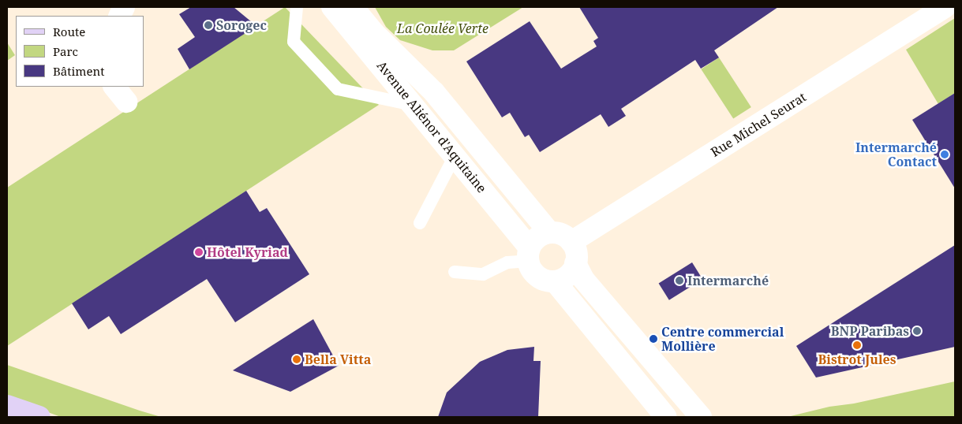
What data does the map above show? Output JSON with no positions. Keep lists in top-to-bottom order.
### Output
{
  "streets": {
    "street": ["Rue Michel Seurat", "Avenue Aliénor d'Aquitaine"]
  },
  "crossings": [
    ["Rue Michel Seurat", "Avenue Aliénor d'Aquitaine"]
  ],
  "parks": ["La Coulée Verte"],
  "places": [
    "Sorogec",
    "Intermarché Contact",
    "Hôtel Kyriad",
    "Intermarché",
    "BNP Paribas",
    "Centre commercial Mollière",
    "Bistrot Jules",
    "Bella Vitta"
  ],
  "legend": ["Route", "Parc", "Bâtiment"]
}
